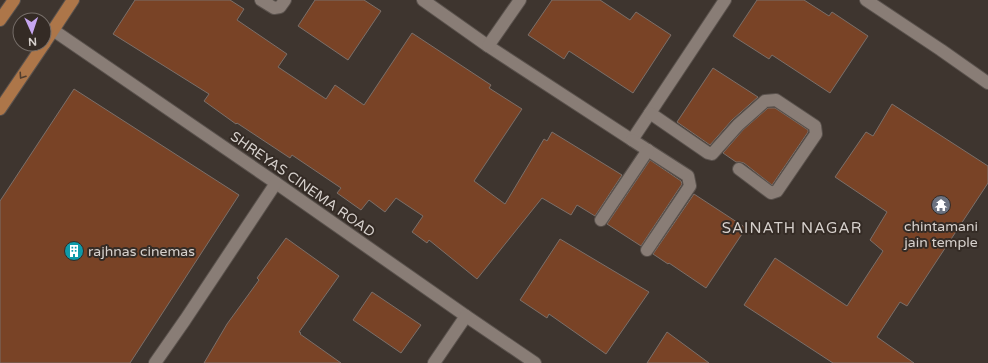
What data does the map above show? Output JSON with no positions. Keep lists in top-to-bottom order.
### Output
{
  "streets": {
    "street": ["SHREYAS CINEMA ROAD"]
  },
  "districts": ["SAINATH NAGAR"],
  "places": {
    "temple": ["chintamani jain temple"],
    "building": ["rajhnas cinemas"]
  },
  "north": "bottom"
}
